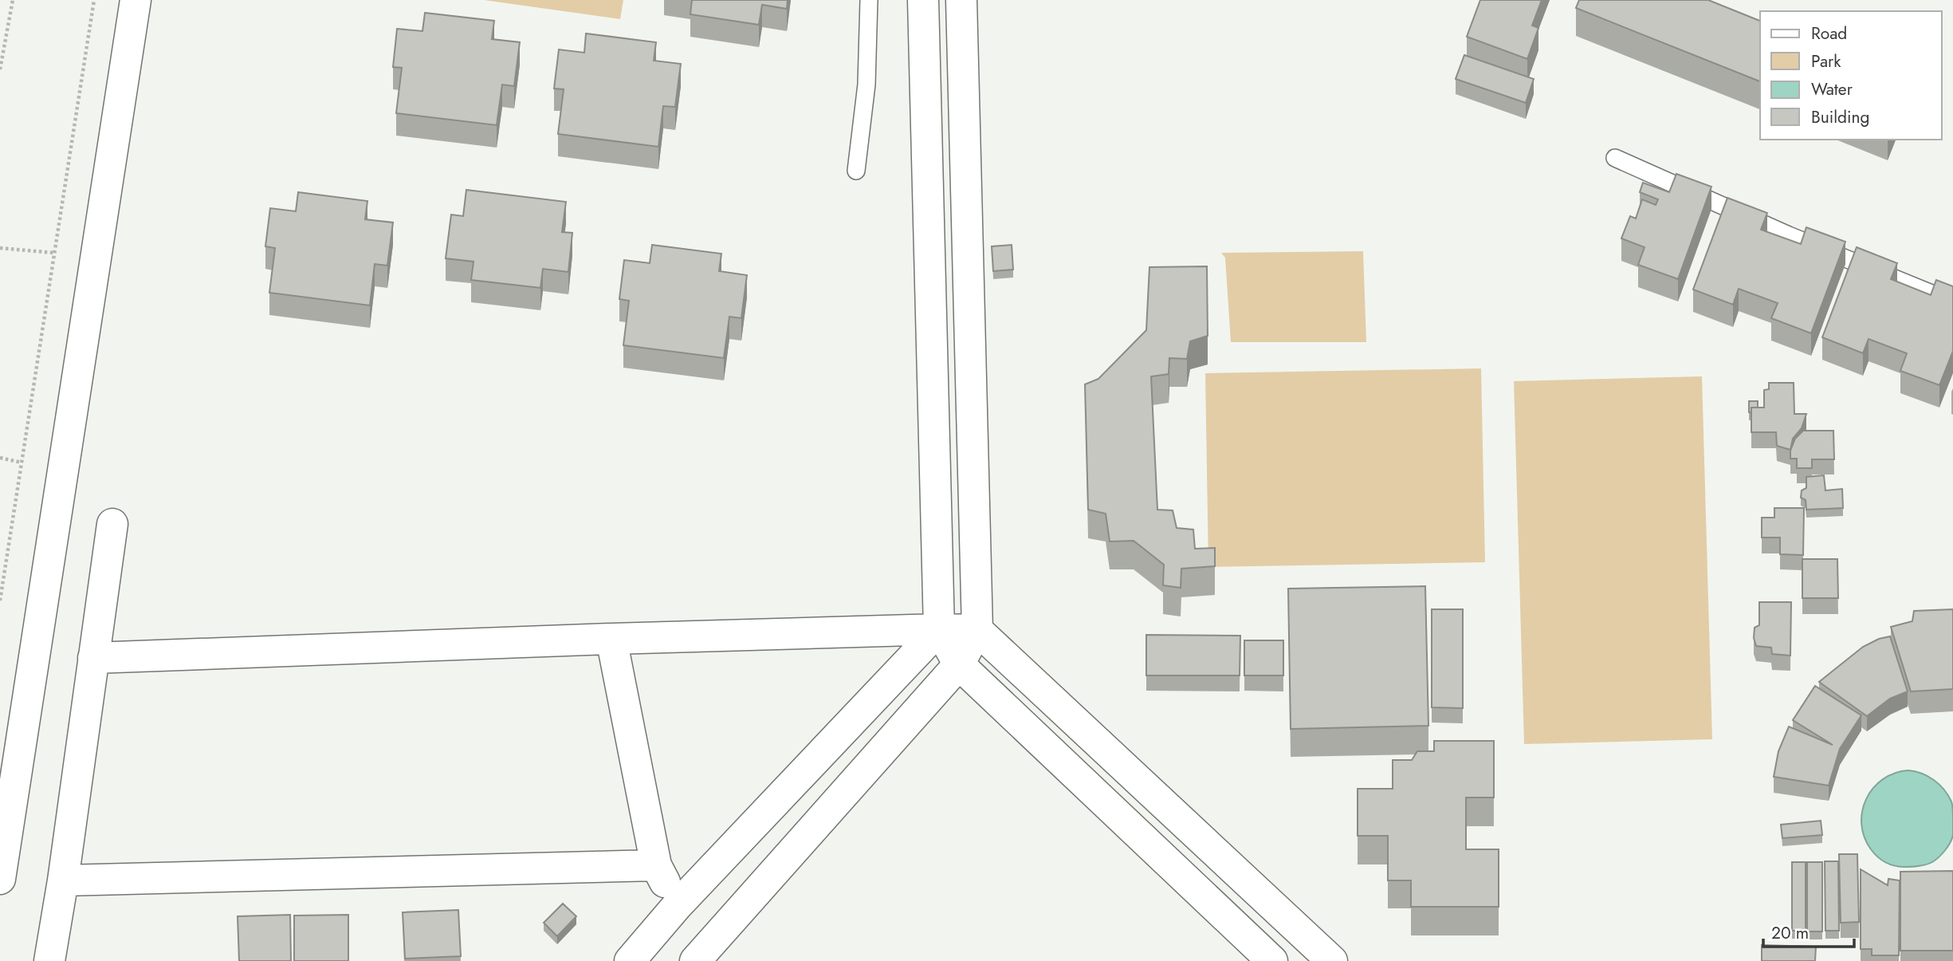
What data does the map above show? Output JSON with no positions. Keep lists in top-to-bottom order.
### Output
{
  "legend": [
    "Road",
    "Park",
    "Water",
    "Building"
  ],
  "scale_bar": "20 m"
}
